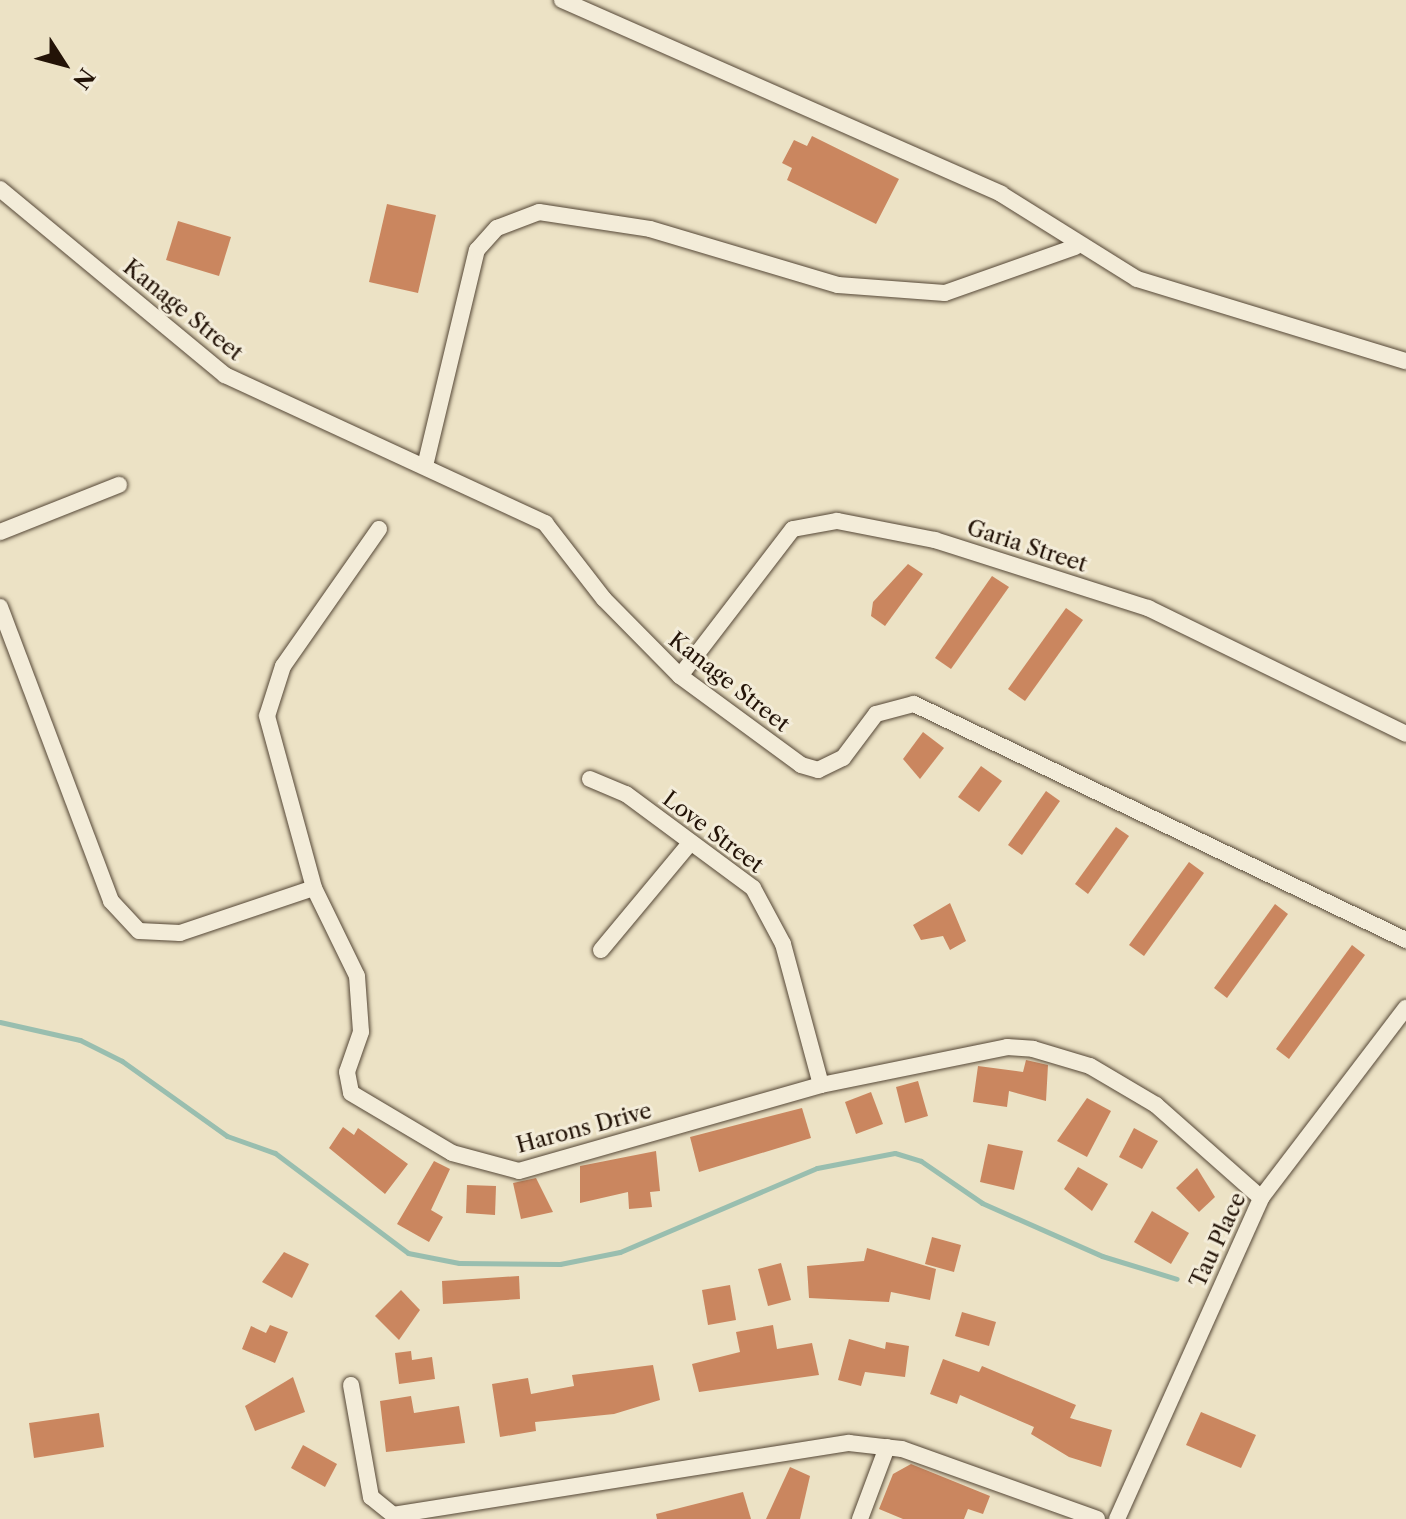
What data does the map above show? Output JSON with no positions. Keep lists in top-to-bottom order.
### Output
{
  "streets": {
    "street": [
      "Kanage Street",
      "Garia Street",
      "Love Street",
      "Harons Drive",
      "Tau Place"
    ]
  },
  "crossings": [
    ["Kanage Street", "Garia Street"],
    ["Love Street", "Harons Drive"],
    ["Harons Drive", "Tau Place"]
  ],
  "north": "bottom right"
}
